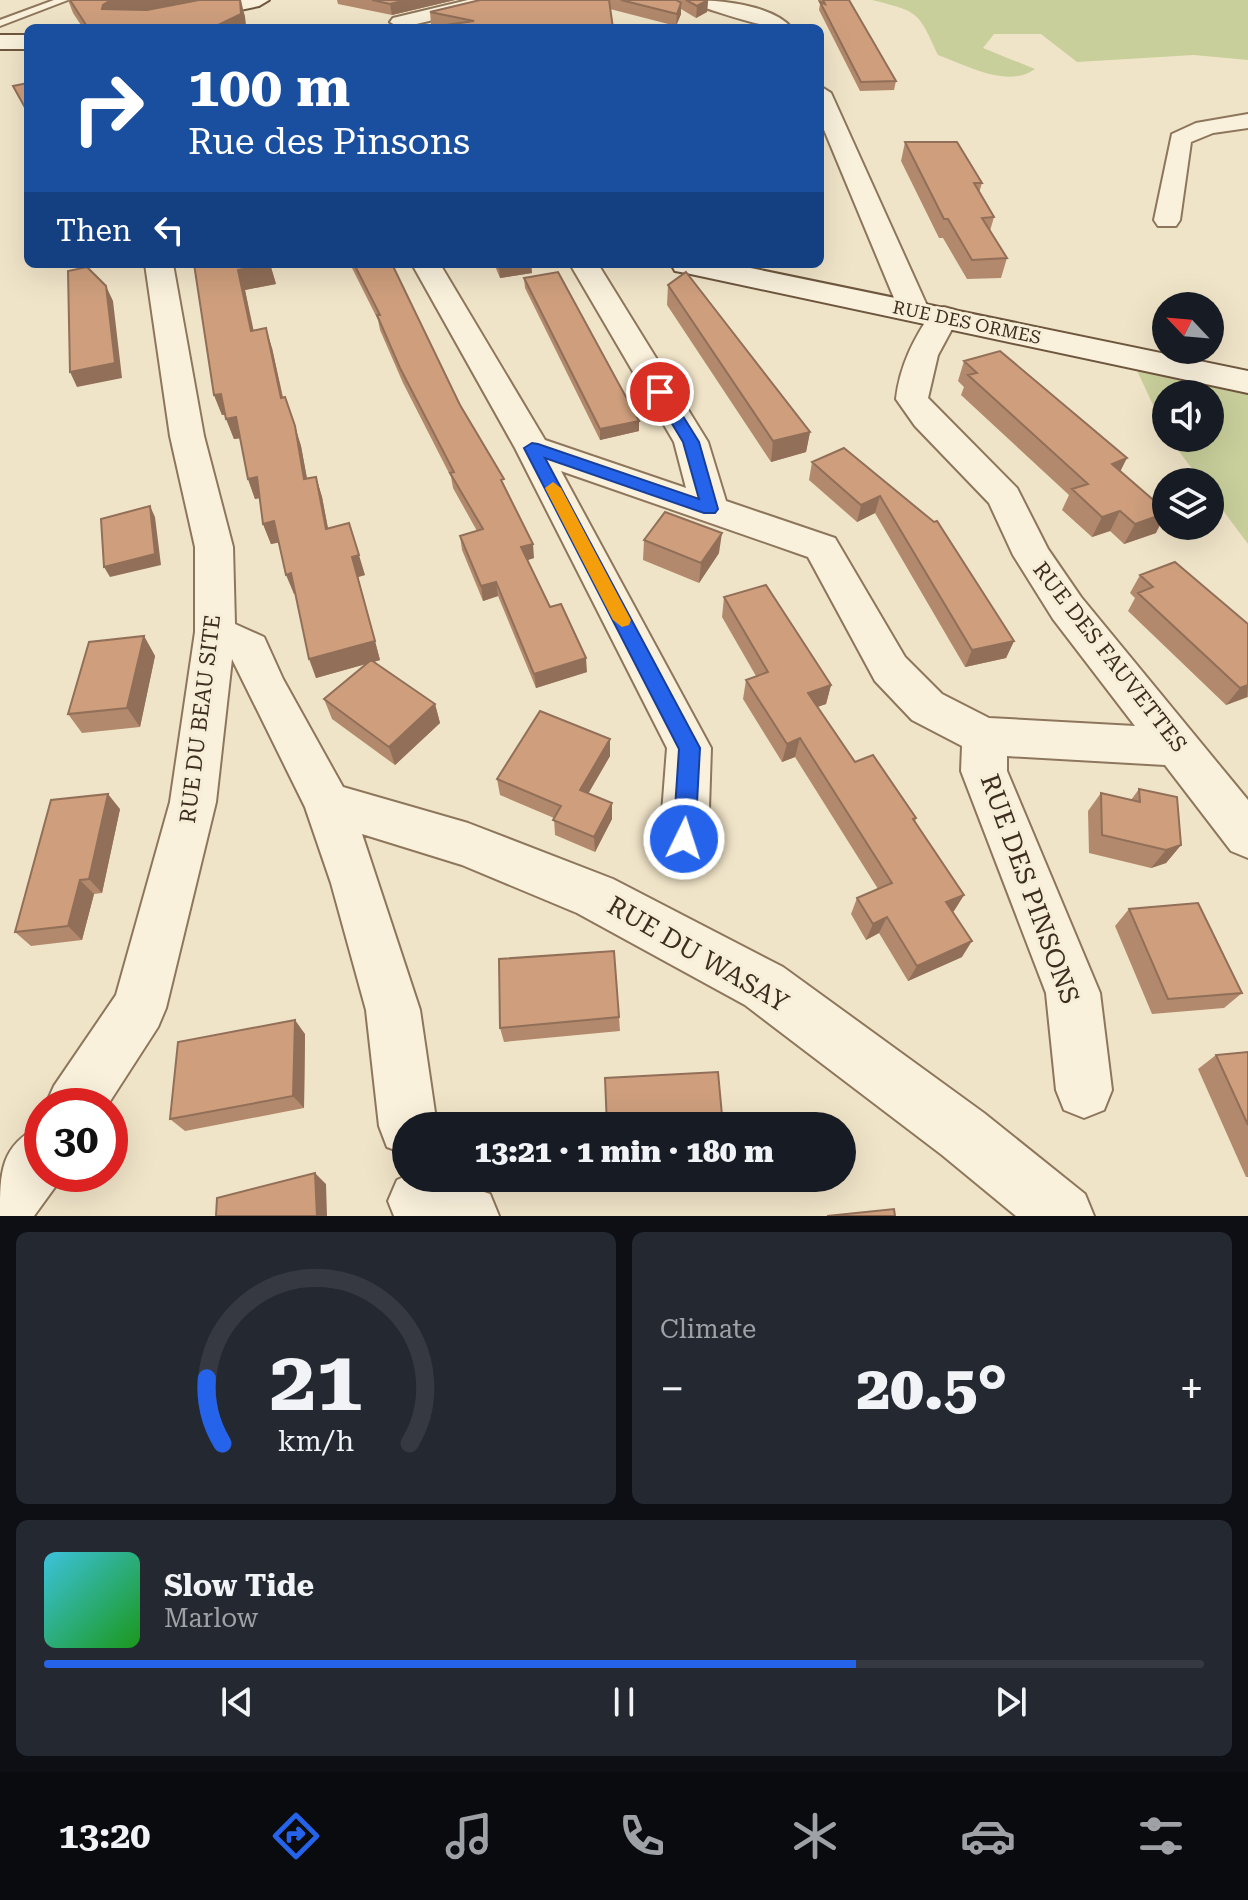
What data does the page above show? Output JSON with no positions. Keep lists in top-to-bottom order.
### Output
{
  "streets": {
    "street": [
      "RUE DES ORMES",
      "RUE DES FAUVETTES",
      "RUE DU BEAU SITE",
      "RUE DES PINSONS",
      "RUE DU WASAY"
    ]
  },
  "crossings": [
    ["RUE DES ORMES", "RUE DES FAUVETTES"]
  ],
  "north": "top left",
  "page": {
    "turn": ["100 m", "Rue des Pinsons"],
    "then": "Then",
    "limit": "30",
    "trip": "13:21 · 1 min · 180 m",
    "tile": "Climate",
    "heat": ["−", "20.5°", "+"],
    "song": ["Slow Tide", "Marlow"],
    "tabs": "13:20",
    "gauge": ["21", "km/h"]
  }
}
